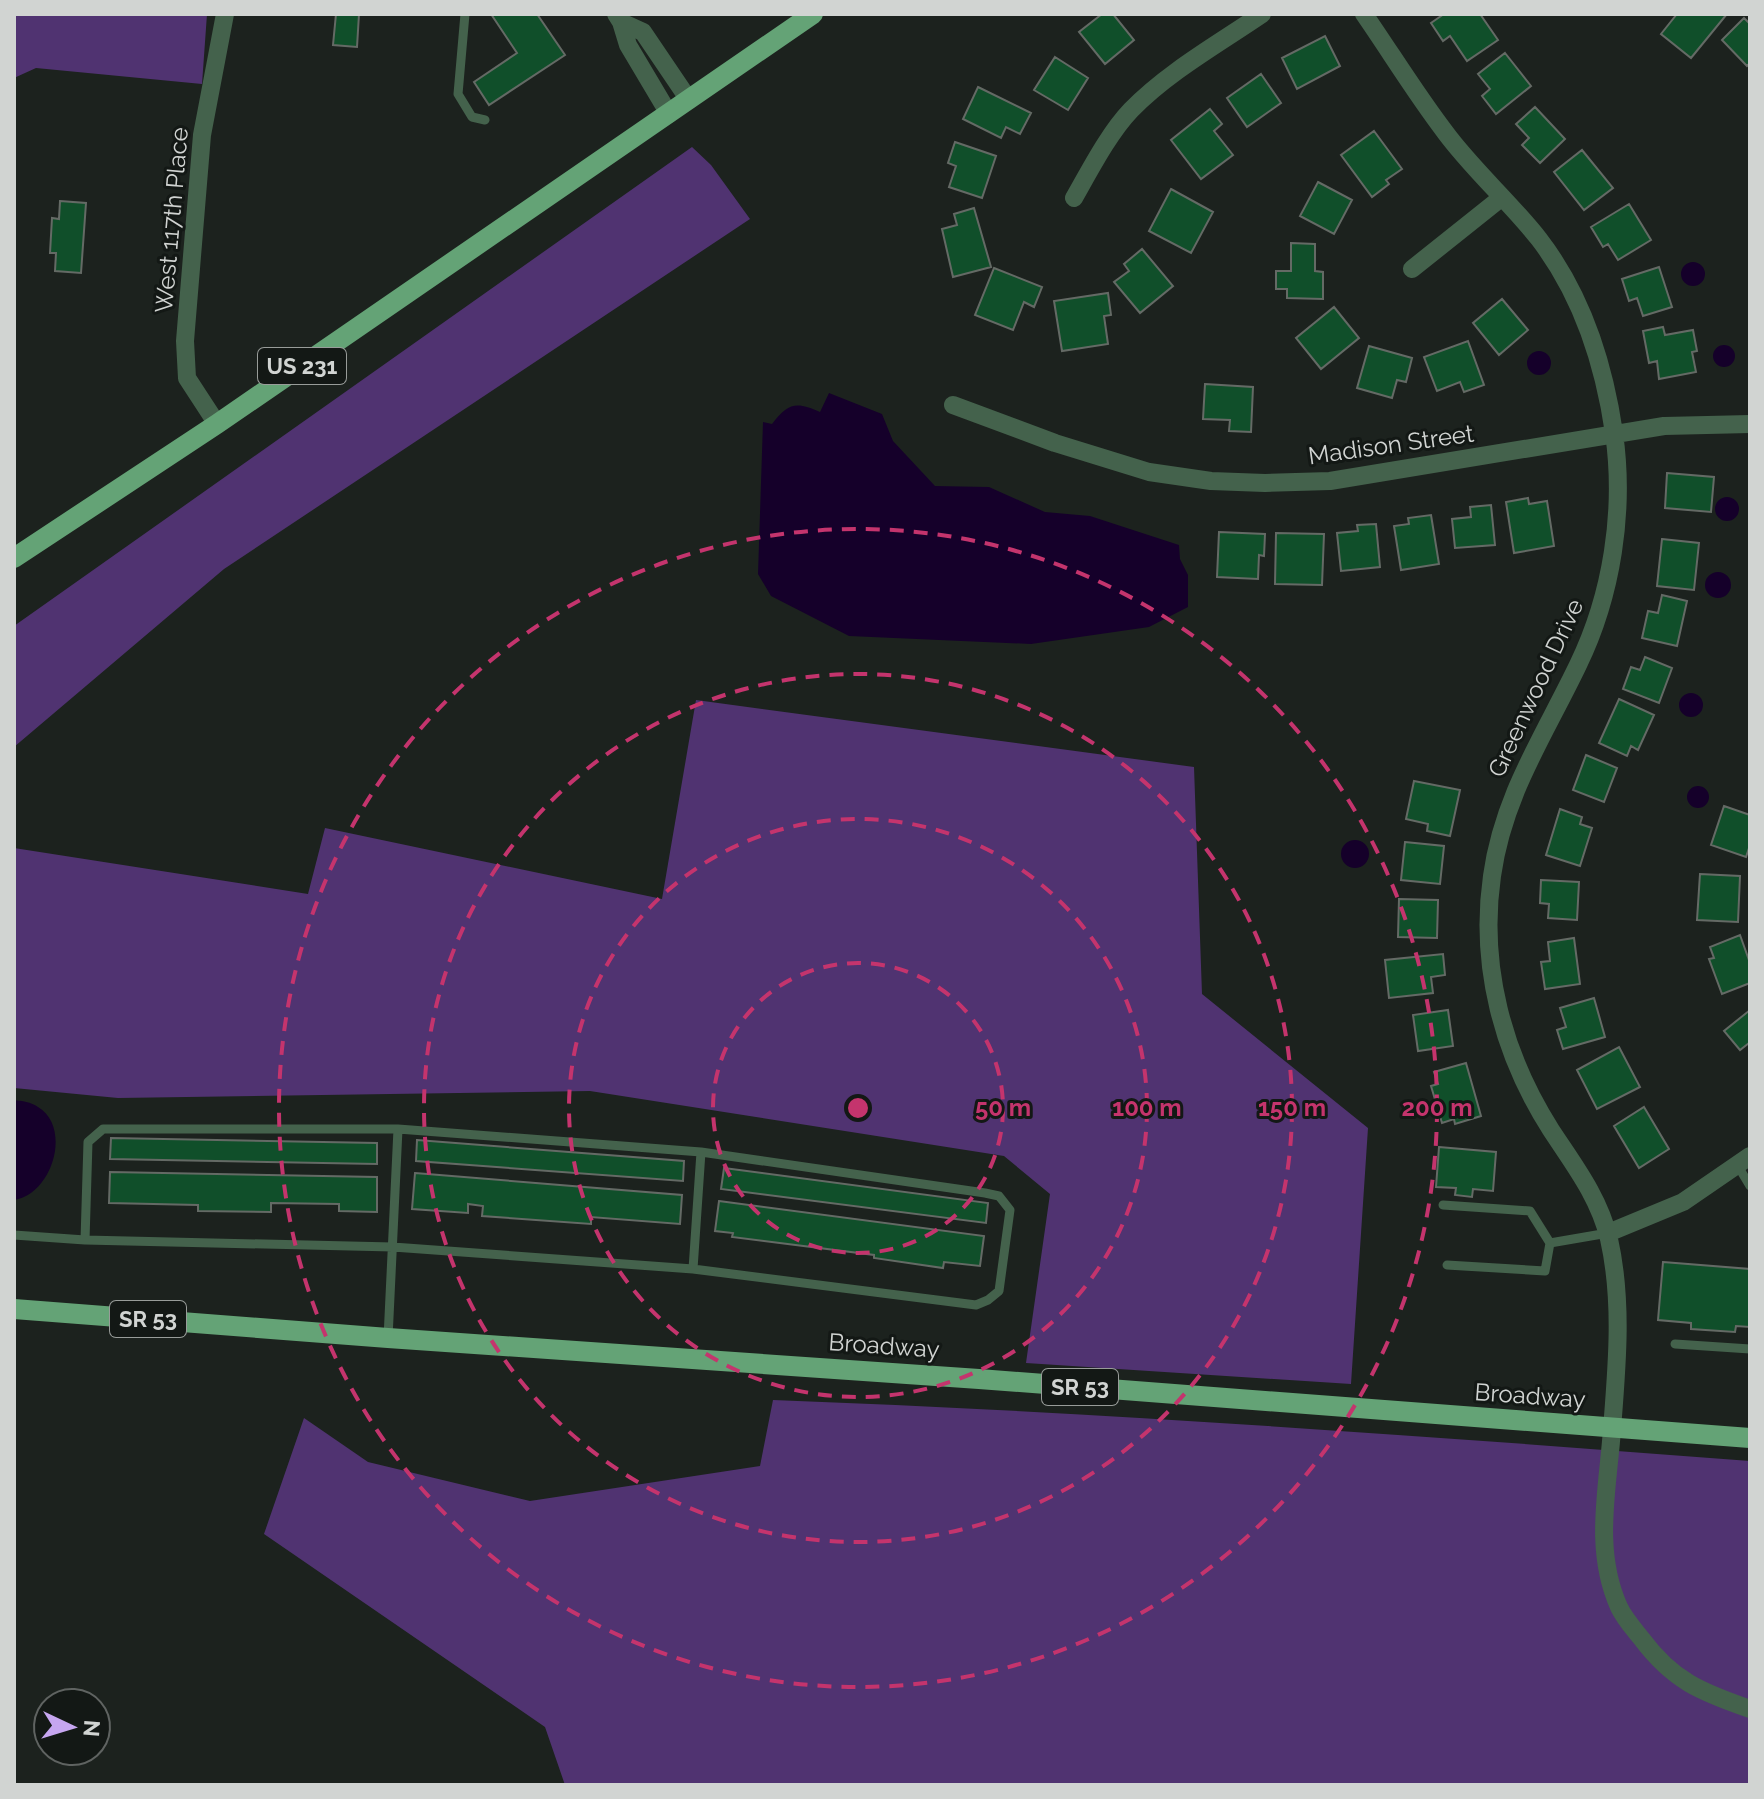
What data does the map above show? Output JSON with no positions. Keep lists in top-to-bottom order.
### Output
{
  "streets": {
    "main road": ["US 231", "SR 53", "Broadway"],
    "street": ["West 117th Place", "Madison Street", "Greenwood Drive"]
  },
  "crossings": [
    ["West 117th Place", "US 231"],
    ["Madison Street", "Greenwood Drive"],
    ["Greenwood Drive", "Broadway"]
  ],
  "north": "right",
  "rings": [
    "50 m",
    "100 m",
    "150 m",
    "200 m"
  ]
}
